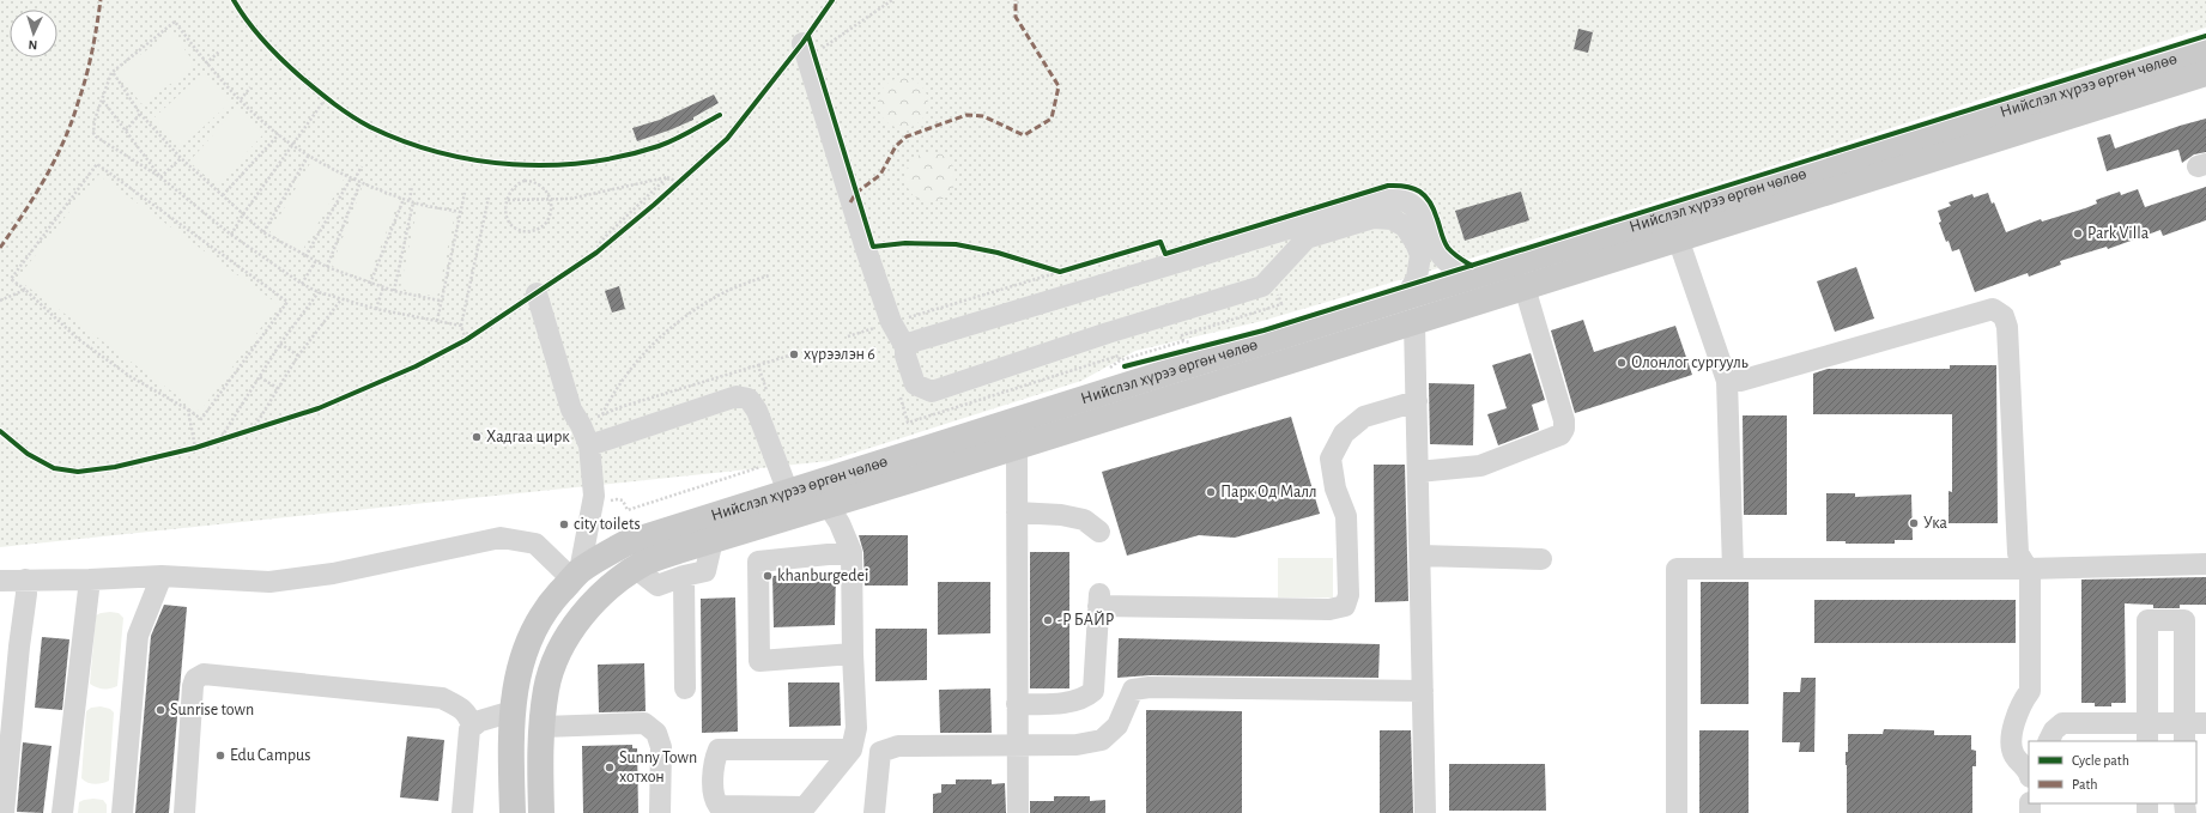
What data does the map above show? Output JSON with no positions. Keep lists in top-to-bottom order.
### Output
{
  "streets": {
    "main road": ["Нийслэл хүрээ өргөн чөлөө"]
  },
  "places": [
    "Park Villa",
    "хүрээлэн 6",
    "Олонлог сургууль",
    "Хадгаа цирк",
    "Парк Од Малл",
    "Ука",
    "city toilets",
    "khanburgedei",
    "-Р БАЙР",
    "Sunrise town",
    "Edu Campus",
    "Sunny Town хотхон"
  ],
  "legend": ["Cycle path", "Path"],
  "north": "bottom"
}
